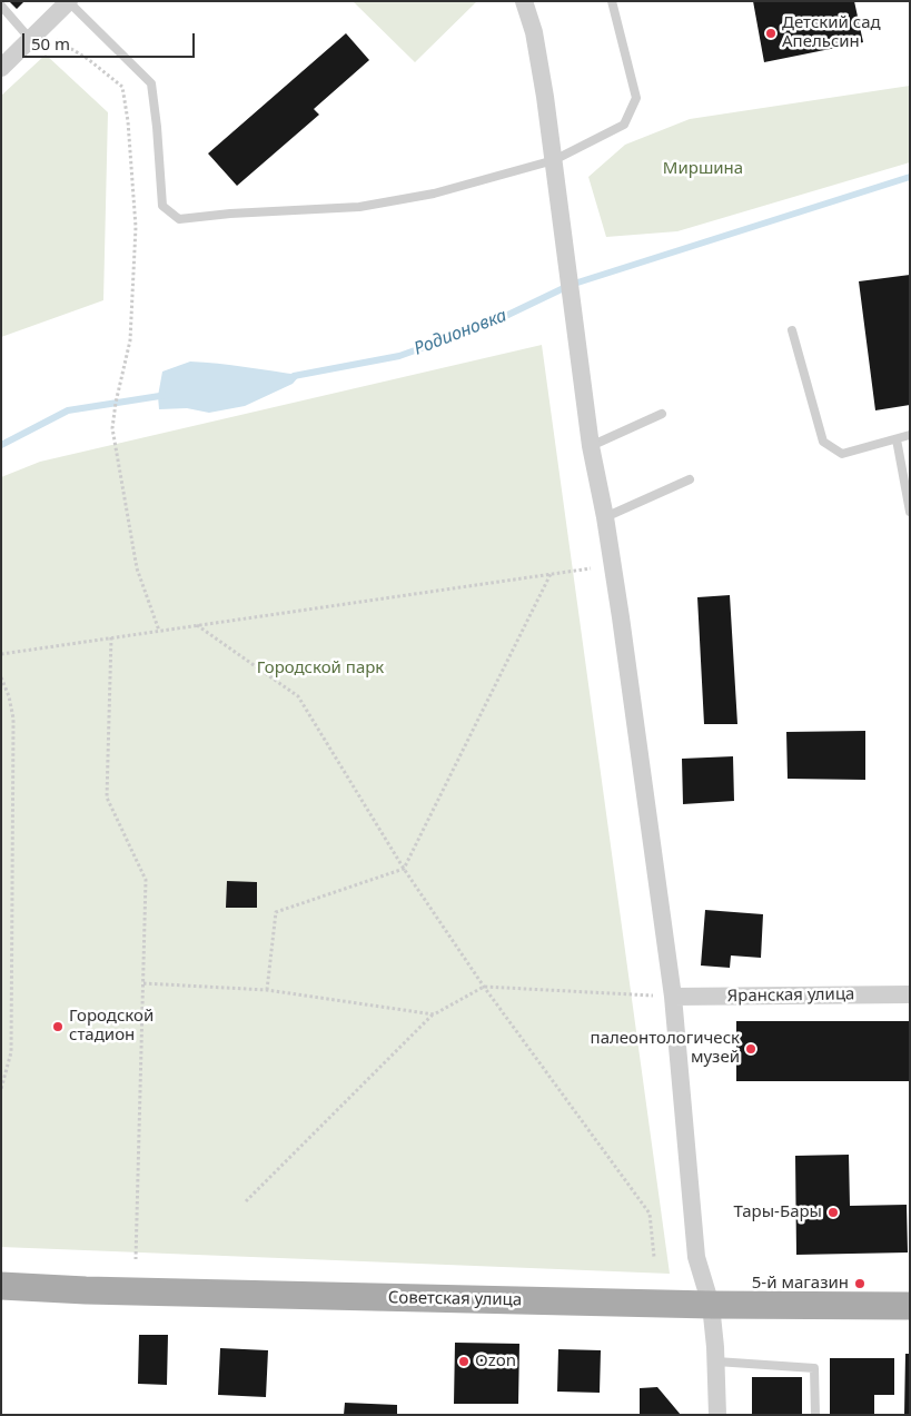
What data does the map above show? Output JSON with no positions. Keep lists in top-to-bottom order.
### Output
{
  "streets": {
    "main road": ["Советская улица"],
    "street": ["Яранская улица"]
  },
  "water": ["Родионовка"],
  "parks": ["Миршина", "Городской парк"],
  "places": [
    "Детский сад Апельсин",
    "Городской стадион",
    "палеонтологическ музей",
    "Тары-Бары",
    "5-й магазин",
    "Ozon"
  ],
  "scale_bar": "50 m"
}
